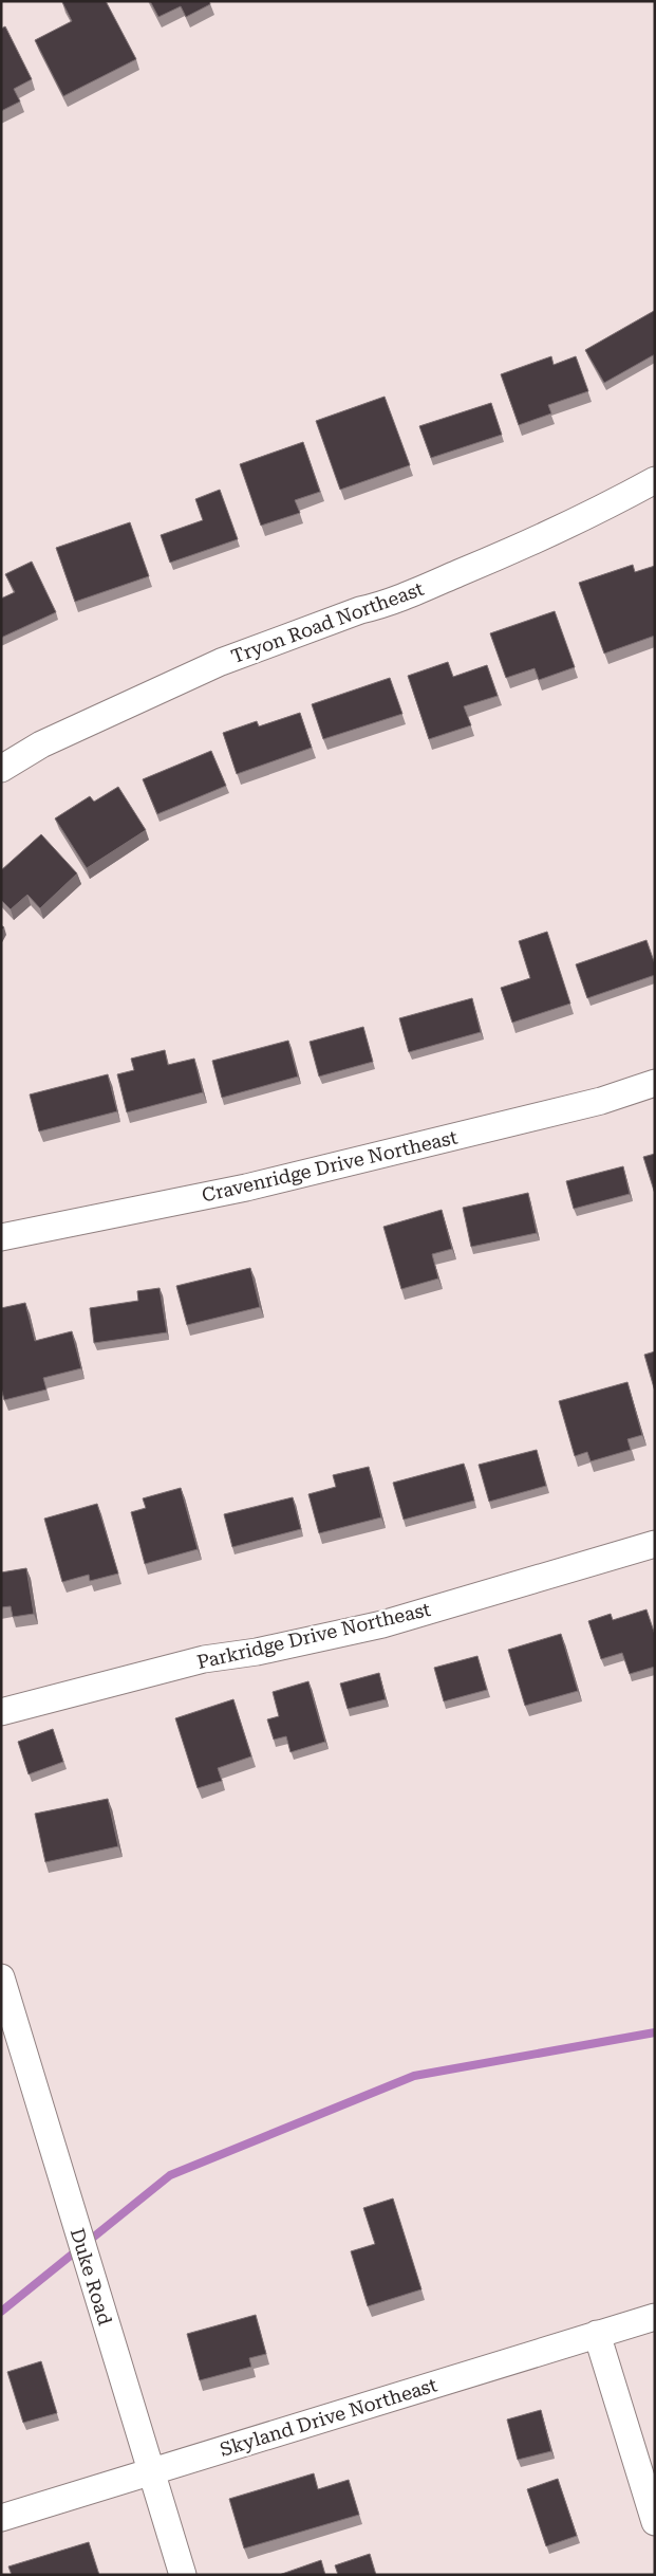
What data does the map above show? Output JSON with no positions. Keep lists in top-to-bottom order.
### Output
{
  "streets": {
    "street": [
      "Tryon Road Northeast",
      "Cravenridge Drive Northeast",
      "Parkridge Drive Northeast",
      "Duke Road",
      "Skyland Drive Northeast"
    ]
  },
  "crossings": [
    ["Duke Road", "Skyland Drive Northeast"]
  ]
}
